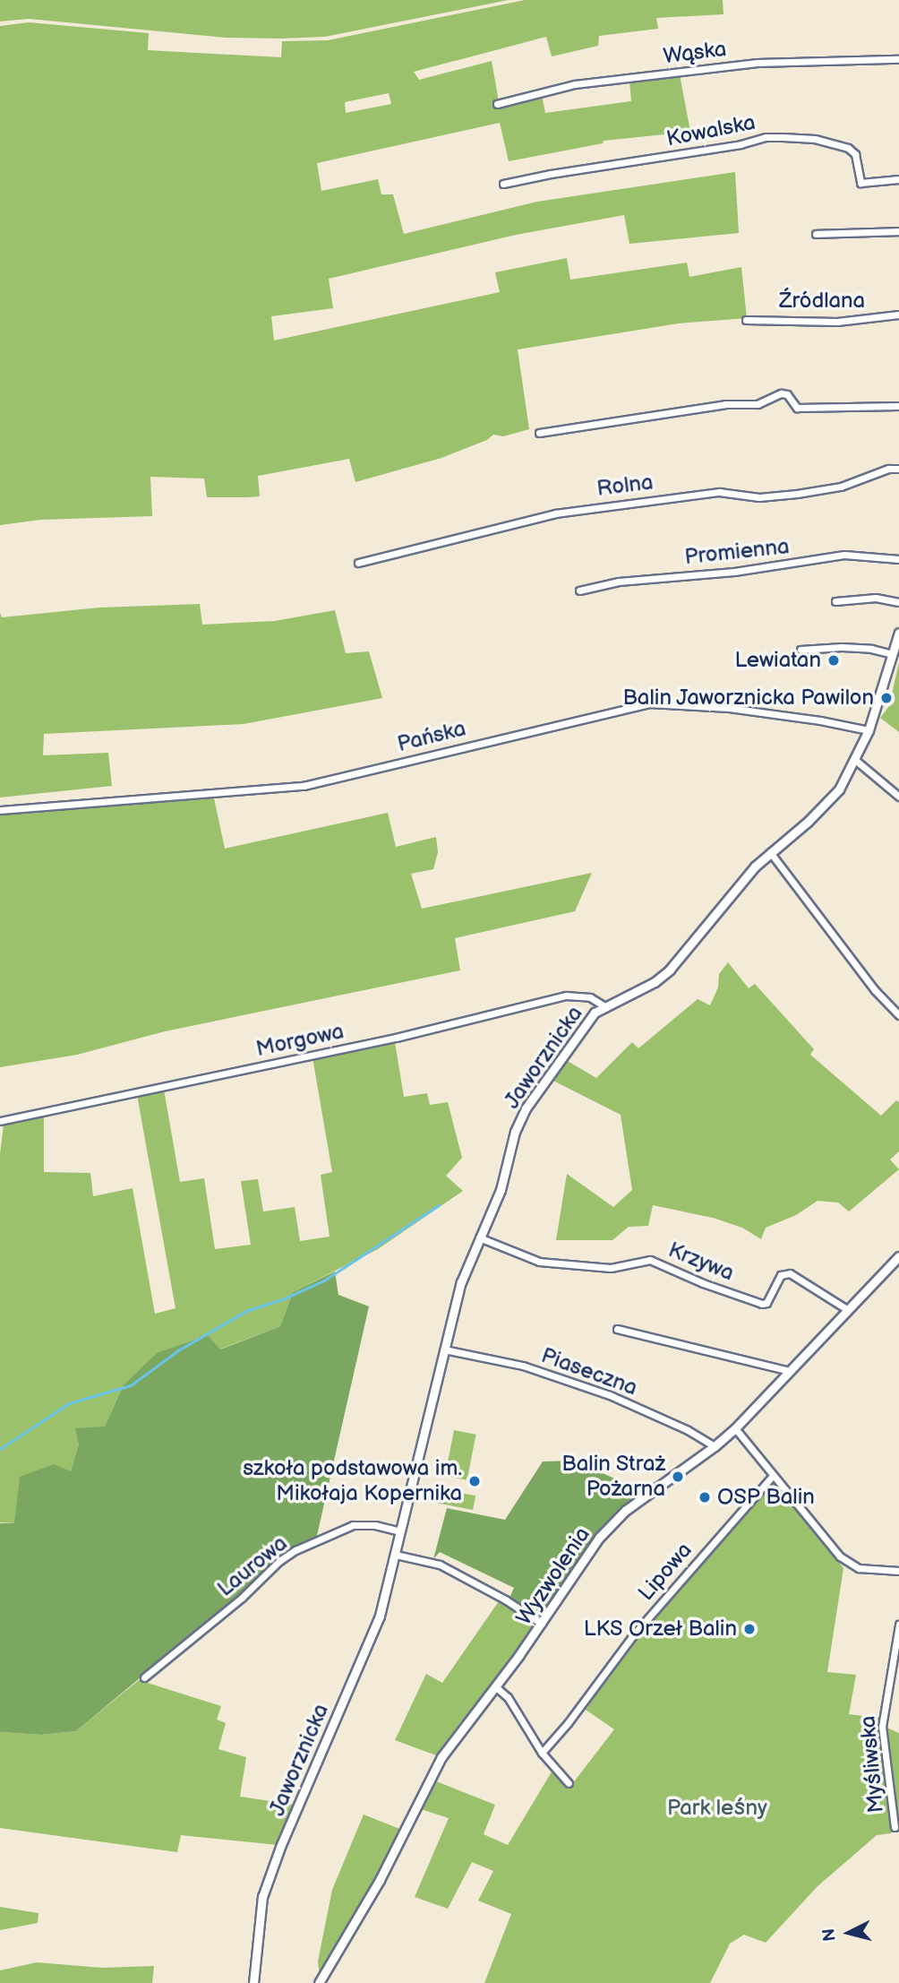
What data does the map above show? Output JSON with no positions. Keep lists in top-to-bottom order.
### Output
{
  "streets": {
    "street": [
      "Wąska",
      "Kowalska",
      "Źródlana",
      "Rolna",
      "Promienna",
      "Pańska",
      "Morgowa",
      "Jaworznicka",
      "Krzywa",
      "Piaseczna",
      "Laurowa",
      "Lipowa",
      "Wyzwolenia",
      "Myśliwska"
    ]
  },
  "crossings": [
    ["Pańska", "Jaworznicka"],
    ["Morgowa", "Jaworznicka"],
    ["Jaworznicka", "Krzywa"],
    ["Jaworznicka", "Piaseczna"],
    ["Jaworznicka", "Laurowa"],
    ["Krzywa", "Wyzwolenia"],
    ["Piaseczna", "Wyzwolenia"]
  ],
  "parks": ["Park leśny"],
  "places": [
    "Lewiatan",
    "Balin Jaworznicka Pawilon",
    "Balin Straż Pożarna",
    "szkoła podstawowa im. Mikołaja Kopernika",
    "OSP Balin",
    "LKS Orzeł Balin"
  ],
  "north": "left"
}
